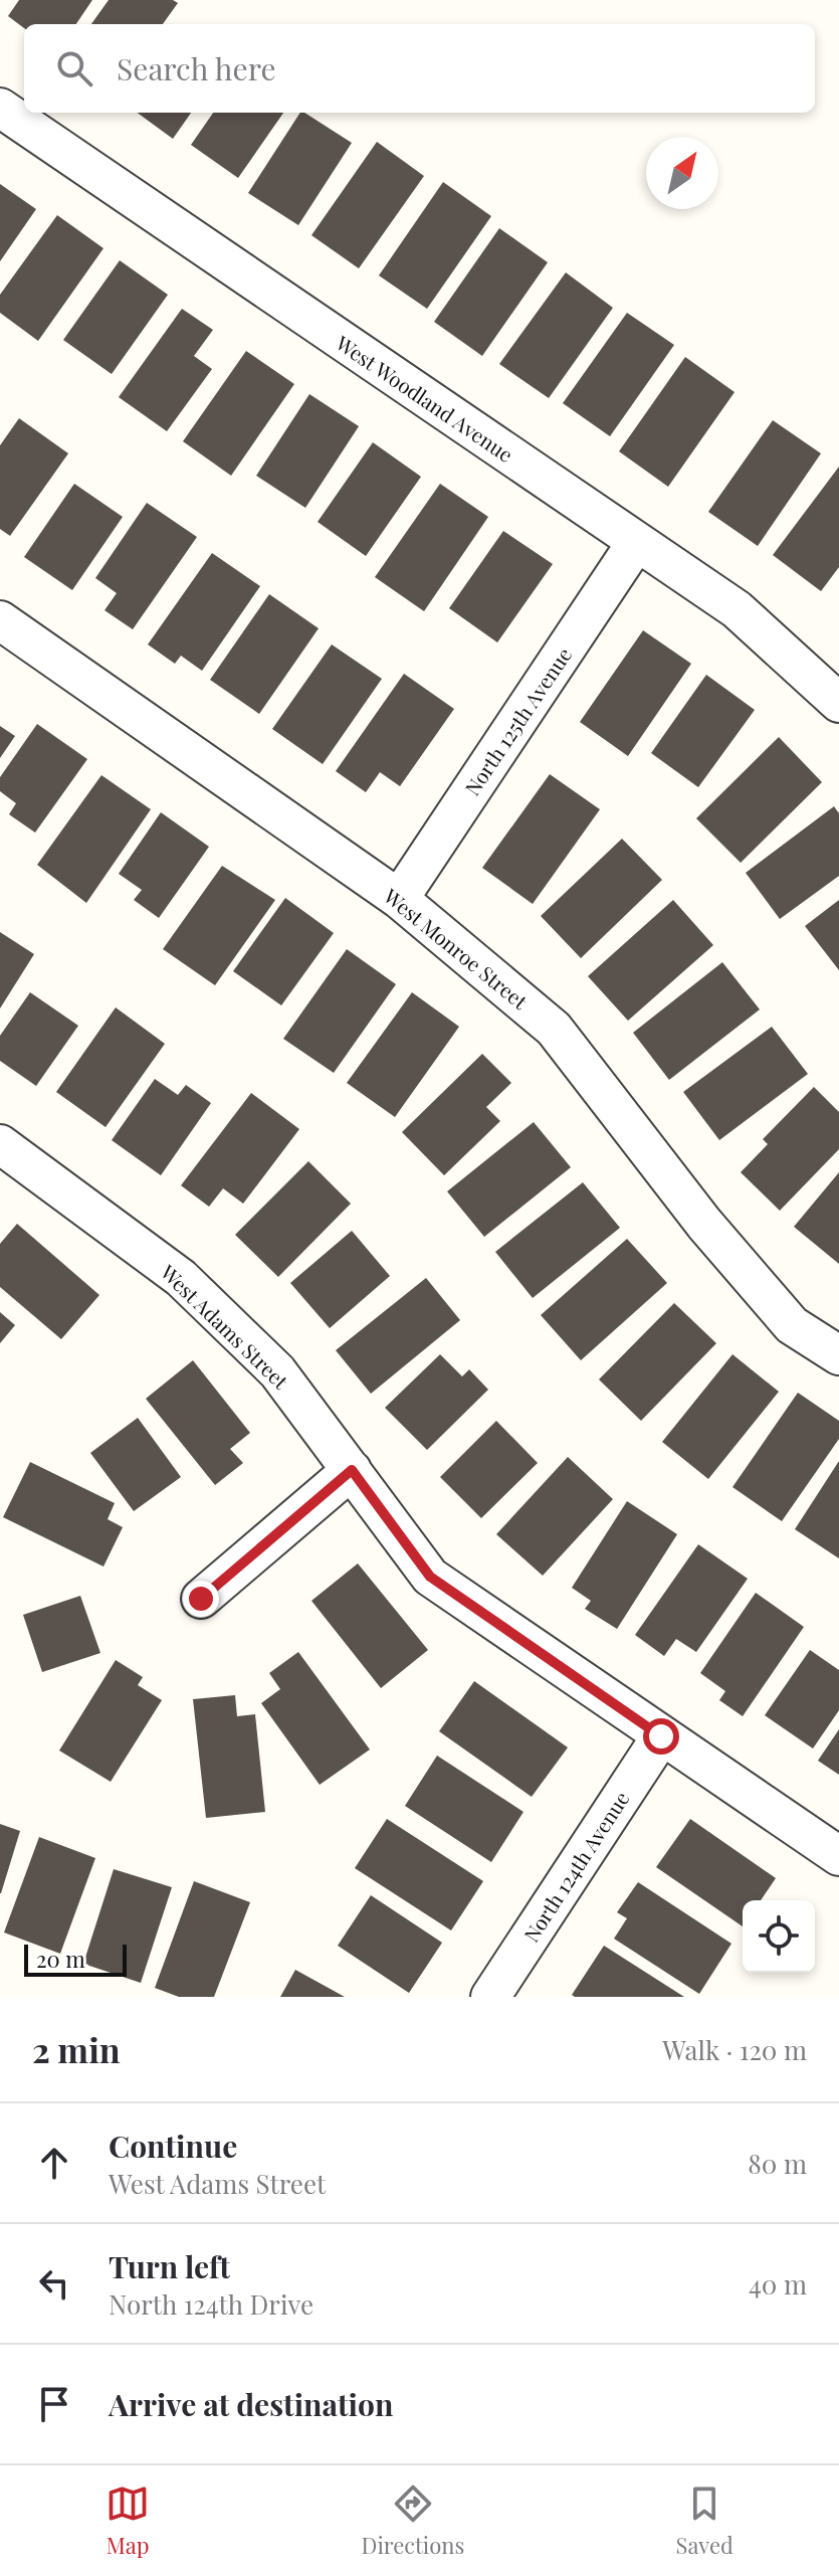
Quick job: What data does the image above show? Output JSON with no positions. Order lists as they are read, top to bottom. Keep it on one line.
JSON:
{"streets":{"street":["West Woodland Avenue","North 125th Avenue","West Monroe Street","West Adams Street","North 124th Avenue"]},"crossings":[["West Woodland Avenue","North 125th Avenue"],["North 125th Avenue","West Monroe Street"],["West Adams Street","North 124th Avenue"]],"scale_bar":"20 m","north":"top right","page":{"search":"Search here","scale":"20 m","heading":["2 min","Walk · 120 m"],"list":[["Continue","West Adams Street","80 m"],["Turn left","North 124th Drive","40 m"],"Arrive at destination"],"nav":["Map","Directions","Saved"]}}
